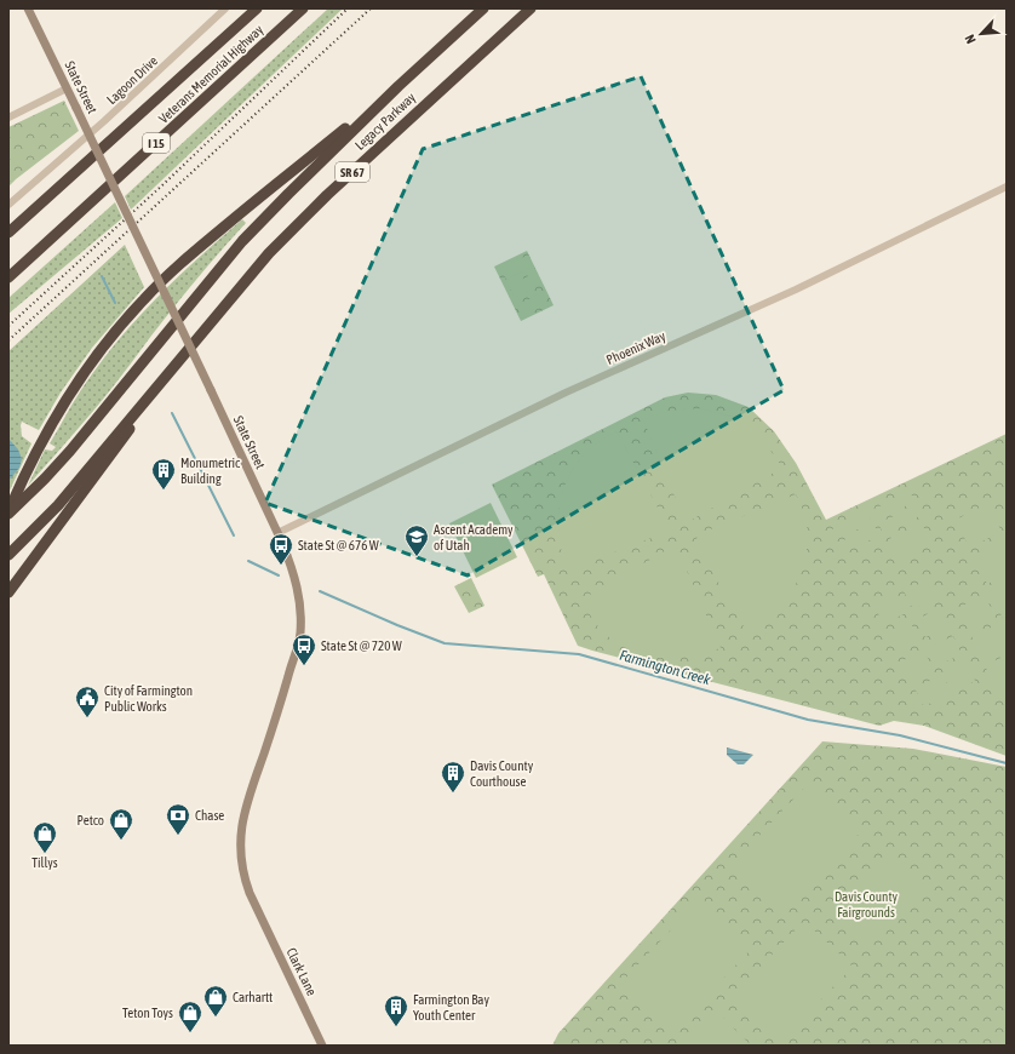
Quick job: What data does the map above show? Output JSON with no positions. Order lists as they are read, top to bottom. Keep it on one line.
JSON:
{"streets":{"highway":["Veterans Memorial Highway","Legacy Parkway","I 15","SR 67"],"main road":["State Street","Clark Lane"],"street":["Lagoon Drive","Phoenix Way"]},"crossings":[["State Street","Phoenix Way"],["State Street","Clark Lane"]],"water":["Farmington Creek"],"parks":["Davis County Fairgrounds"],"places":{"building":["Monumetric Building","Davis County Courthouse","Farmington Bay Youth Center"],"school or university":["Ascent Academy of Utah"],"bus stop":["State St @ 676 W","State St @ 720 W"],"public building":["City of Farmington Public Works"],"bank":["Chase"],"shop":["Petco","Tillys","Carhartt","Teton Toys"]},"north":"bottom left"}
